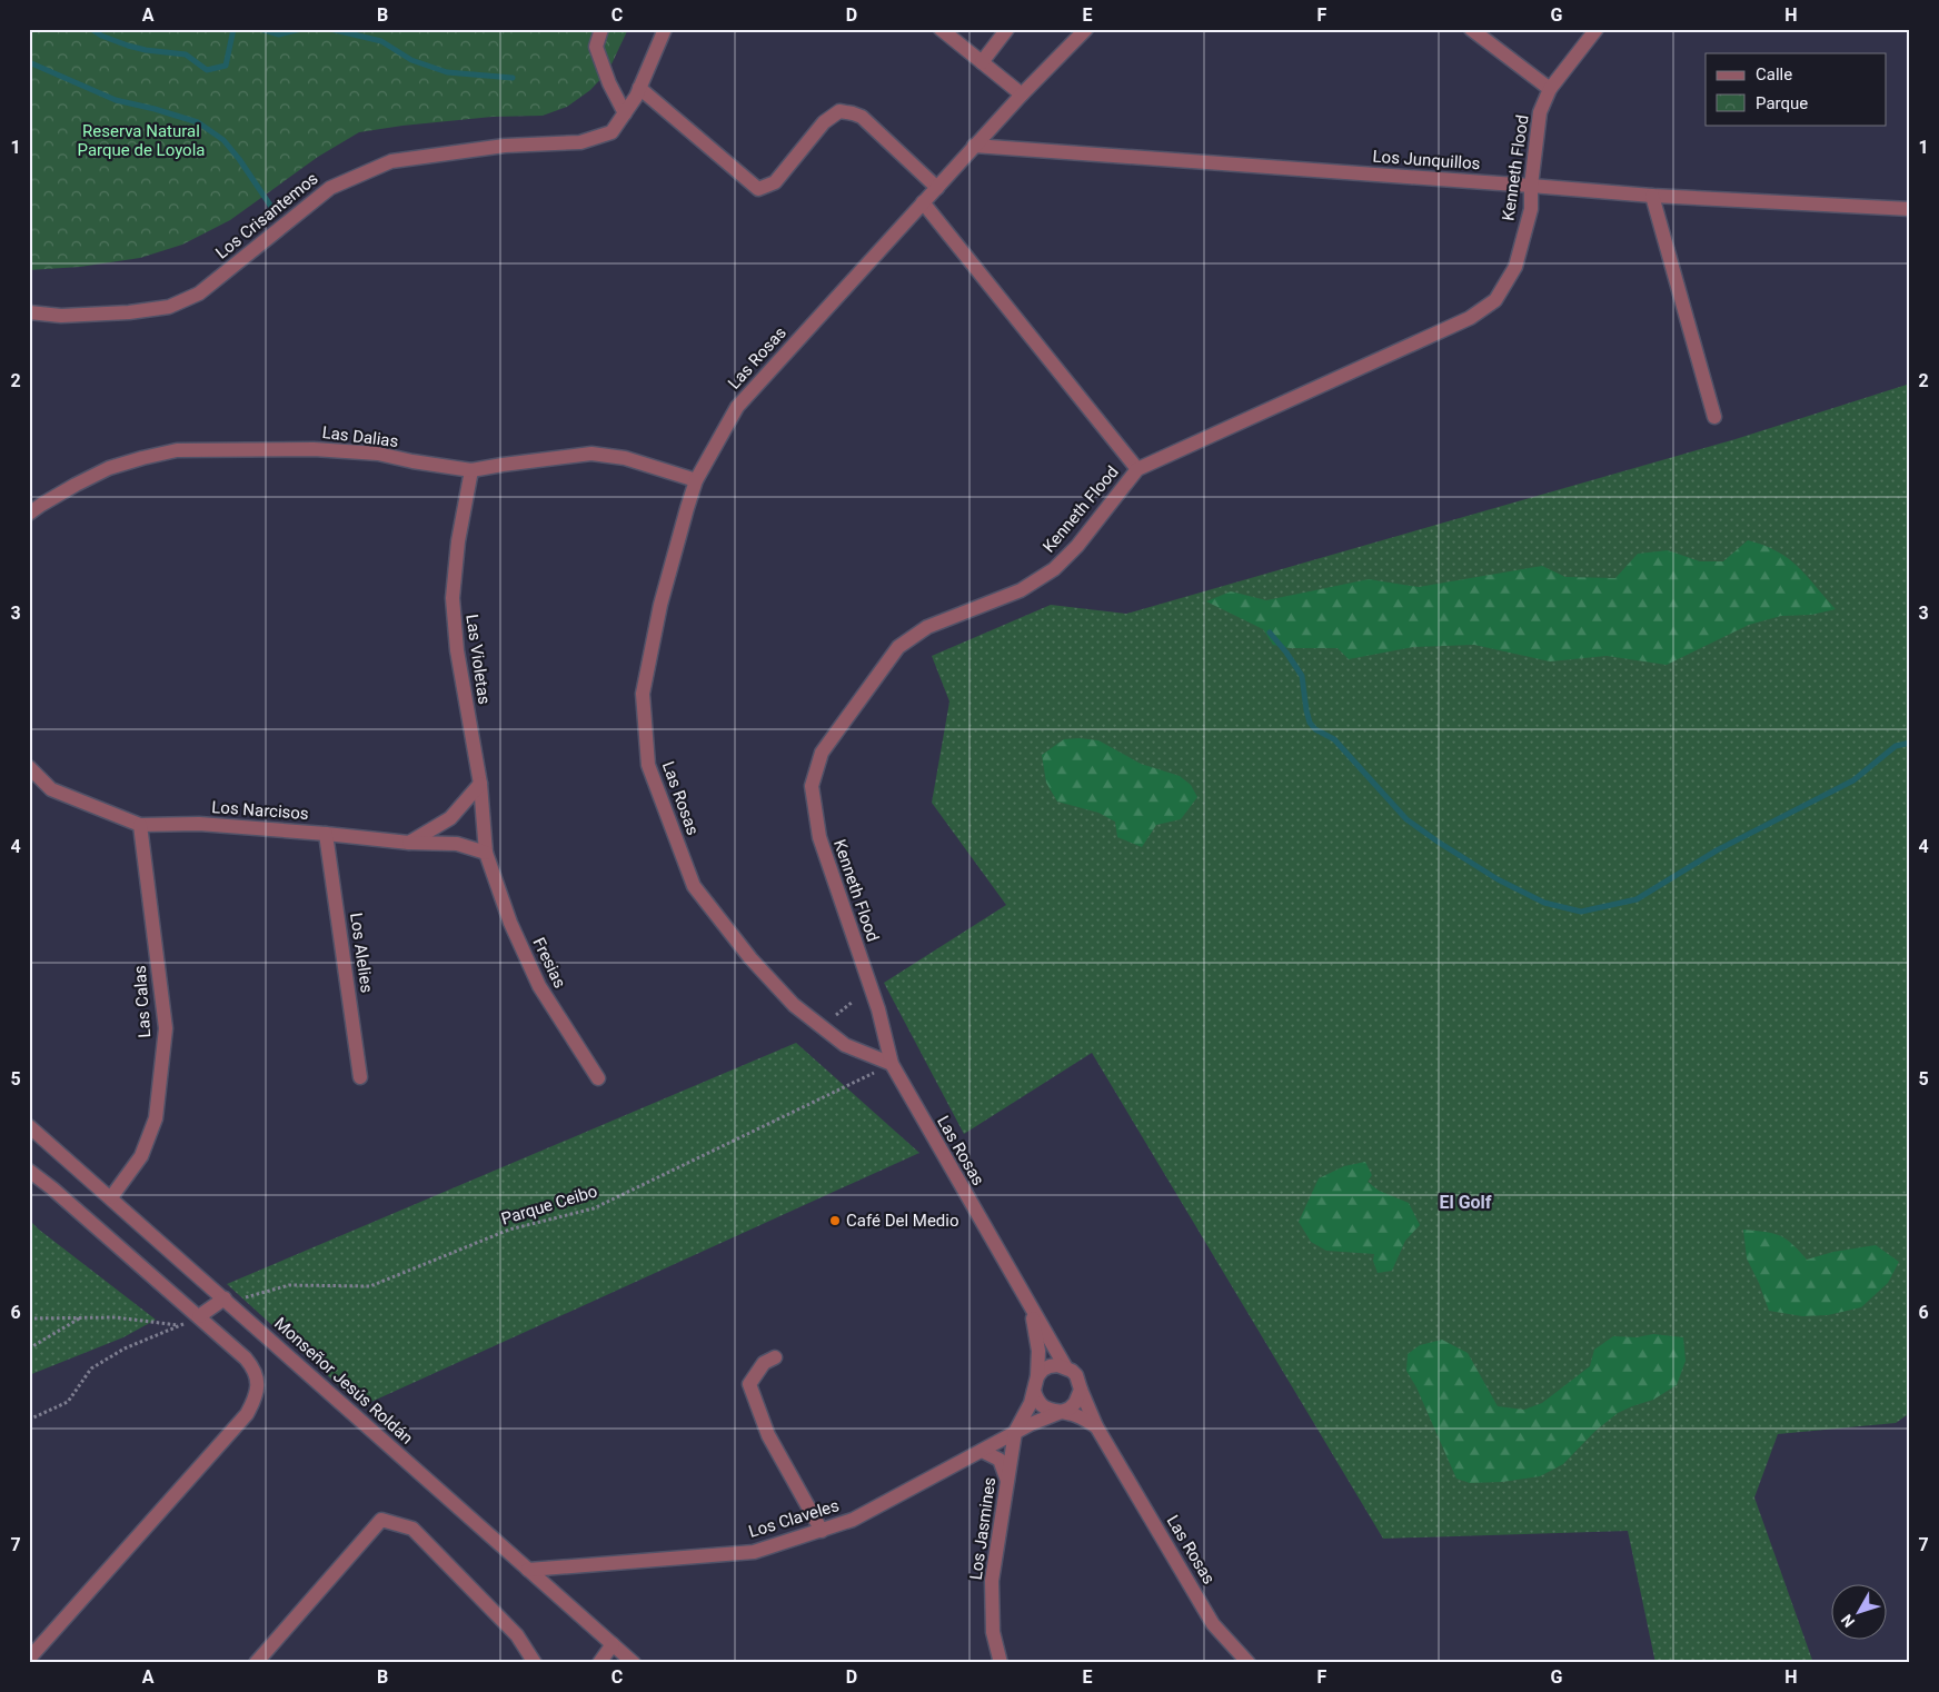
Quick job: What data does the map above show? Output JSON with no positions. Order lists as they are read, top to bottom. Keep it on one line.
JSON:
{"streets":{"street":["Los Junquillos","Kenneth Flood","Los Crisantemos","Las Rosas","Las Dalias","Las Violetas","Los Narcisos","Los Alelies","Fresias","Las Calas","Monseñor Jesús Roldán","Los Claveles","Los Jasmines"],"path":["Parque Ceibo"]},"crossings":[["Los Junquillos","Kenneth Flood"],["Los Junquillos","Las Rosas"],["Kenneth Flood","Las Rosas"],["Kenneth Flood","Parque Ceibo"],["Las Rosas","Las Dalias"],["Las Rosas","Parque Ceibo"],["Las Rosas","Los Claveles"],["Las Rosas","Los Jasmines"],["Las Dalias","Las Violetas"],["Las Violetas","Los Narcisos"],["Las Violetas","Fresias"],["Los Narcisos","Los Alelies"],["Los Narcisos","Fresias"],["Los Narcisos","Las Calas"],["Las Calas","Monseñor Jesús Roldán"],["Parque Ceibo","Monseñor Jesús Roldán"],["Monseñor Jesús Roldán","Los Claveles"],["Los Claveles","Los Jasmines"]],"districts":["El Golf"],"parks":["Reserva Natural Parque de Loyola"],"places":["Café Del Medio"],"legend":["Calle","Parque"],"north":"bottom left","grid":{"columns":["A","B","C","D","E","F","G","H"],"rows":["1","2","3","4","5","6","7"]}}
